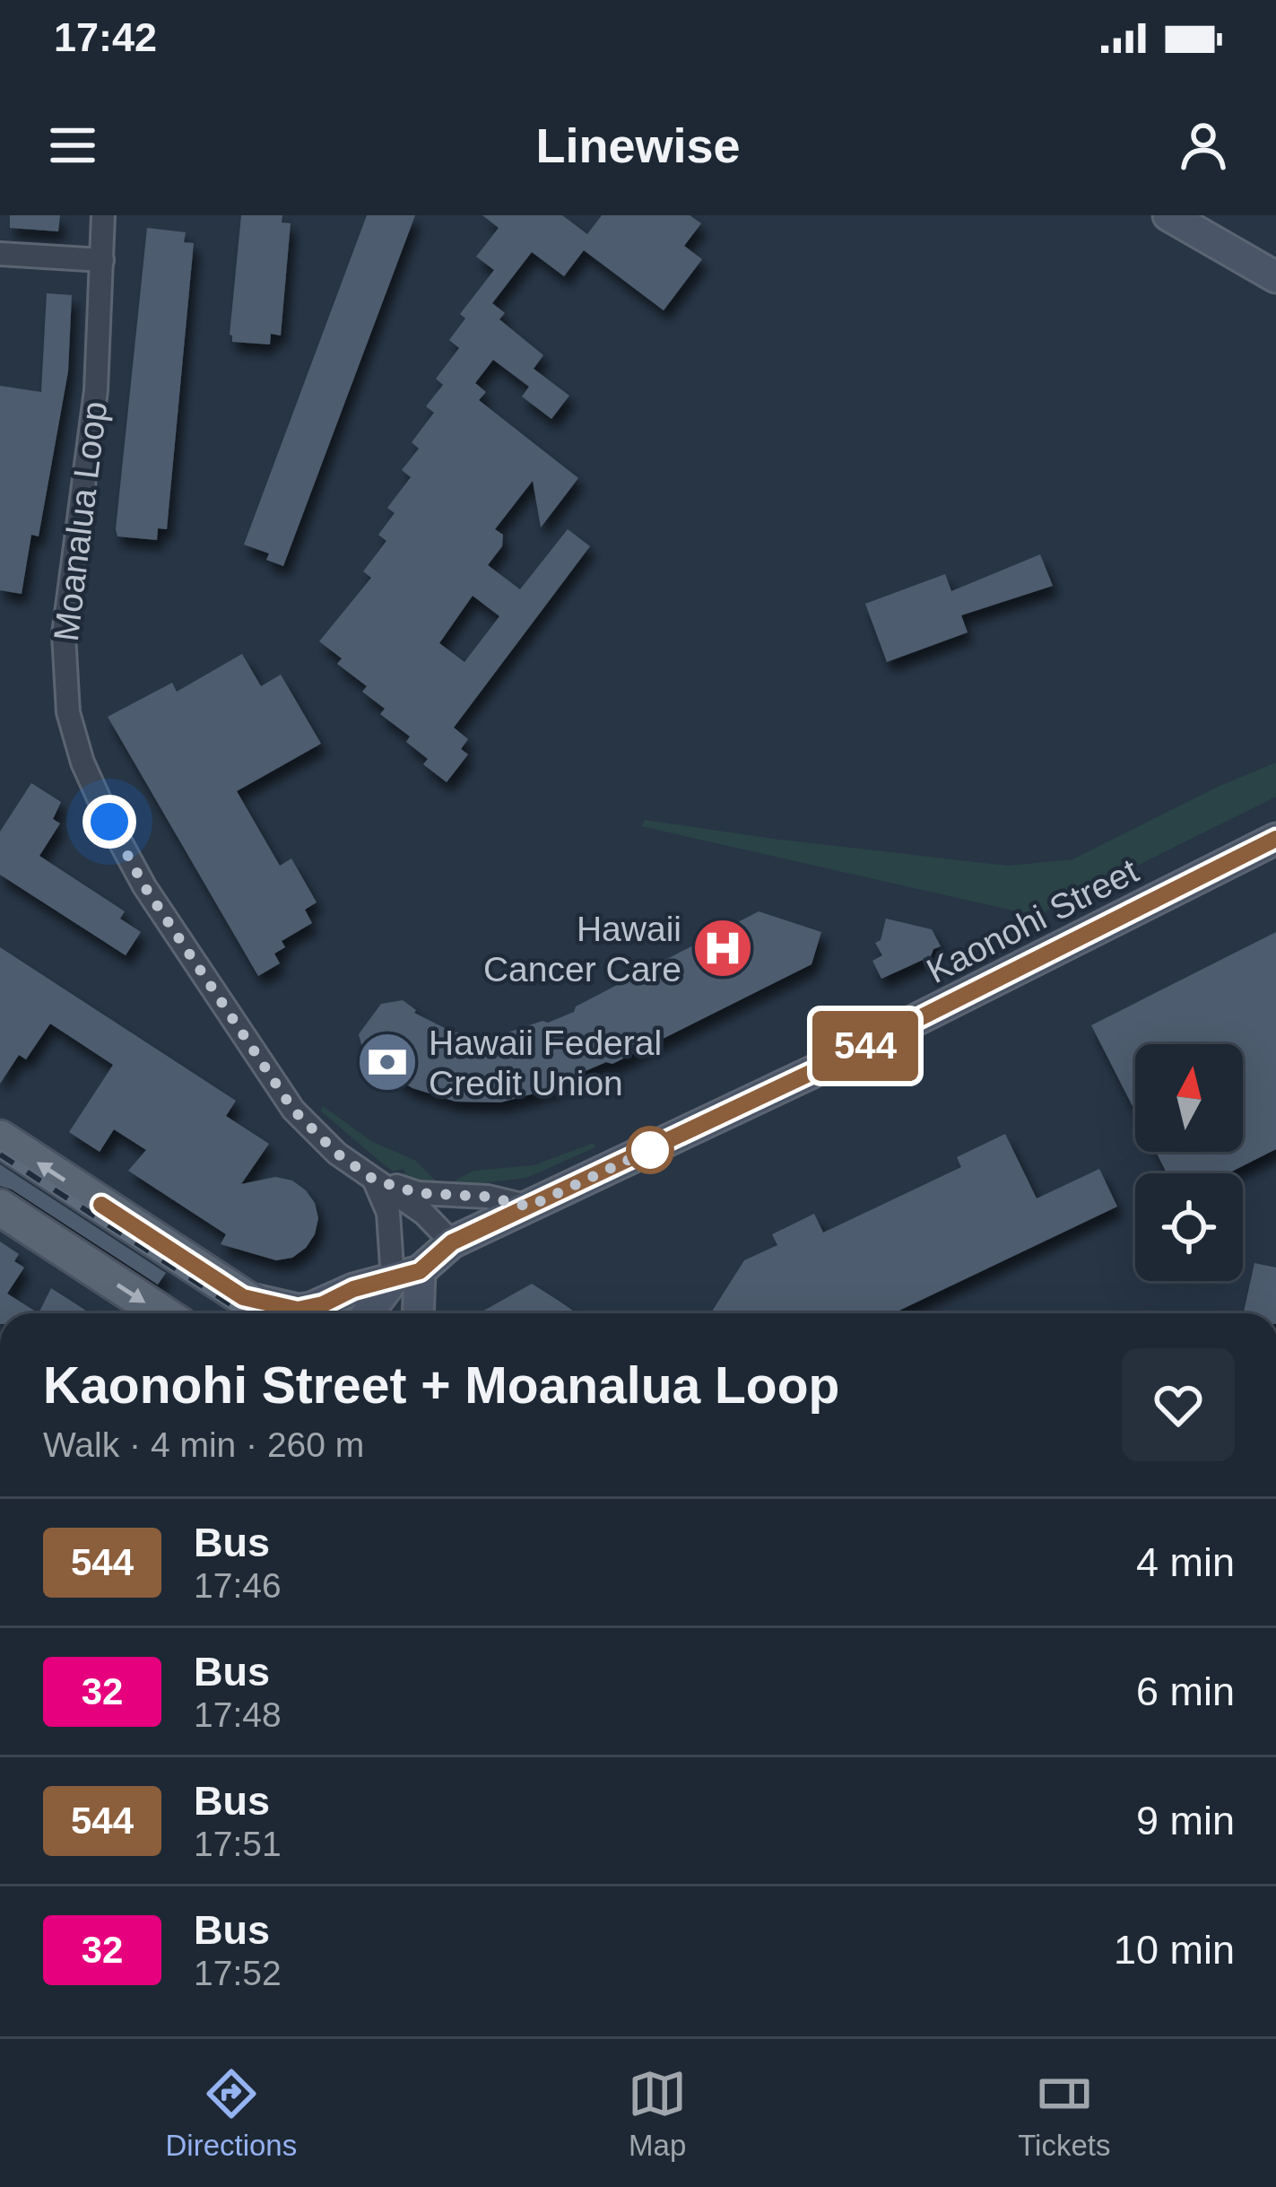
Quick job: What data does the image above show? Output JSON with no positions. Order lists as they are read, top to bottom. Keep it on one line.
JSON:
{"streets":{"street":["Moanalua Loop","Kaonohi Street"]},"crossings":[["Moanalua Loop","Kaonohi Street"]],"places":{"hospital":["Hawaii Cancer Care"],"bank":["Hawaii Federal Credit Union"]},"lines":["bus line 544"],"north":"top","page":{"status":"17:42","header":"Linewise","on_map":"544","heading":["Kaonohi Street + Moanalua Loop","Walk · 4 min · 260 m"],"list":[{"mark":"544","name":"Bus","note":"17:46","value":"4 min"},{"mark":"32","name":"Bus","note":"17:48","value":"6 min"},{"mark":"544","name":"Bus","note":"17:51","value":"9 min"},{"mark":"32","name":"Bus","note":"17:52","value":"10 min"}],"tabs":["Directions","Map","Tickets"]}}
